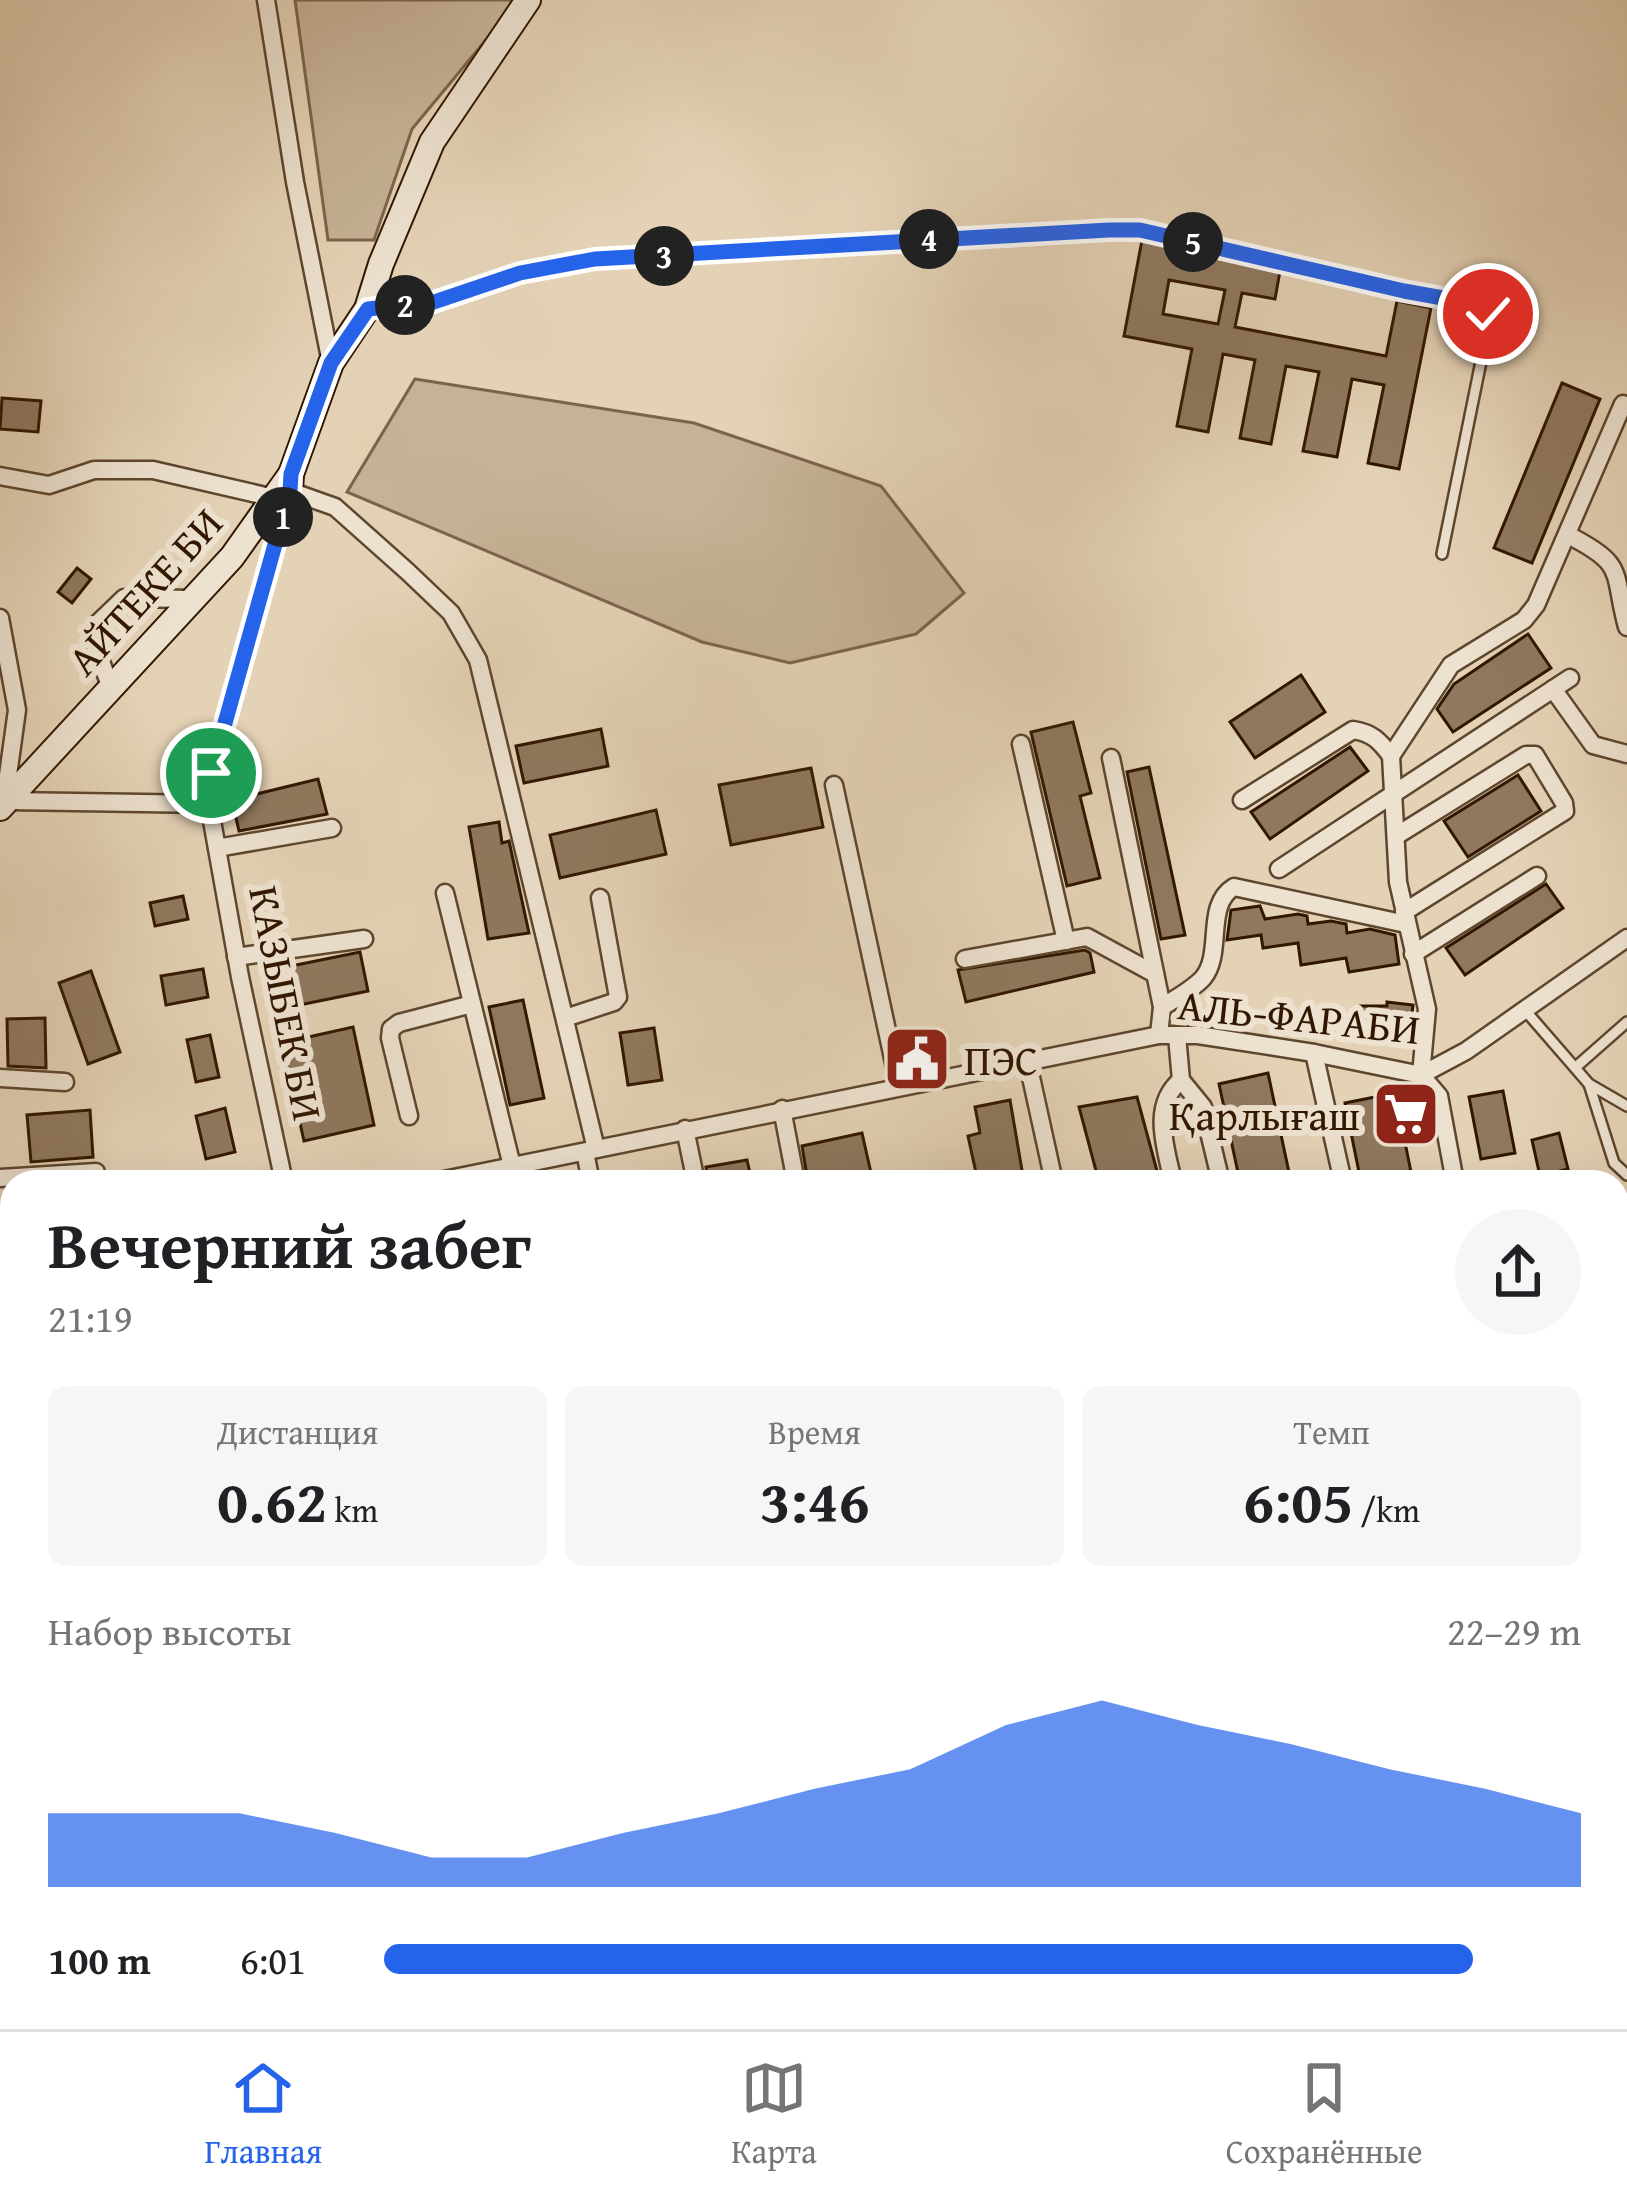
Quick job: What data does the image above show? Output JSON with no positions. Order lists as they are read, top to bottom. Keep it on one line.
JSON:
{"streets":{"street":["АЙТЕКЕ БИ","КАЗЫБЕК БИ","АЛЬ-ФАРАБИ"]},"crossings":[["АЙТЕКЕ БИ","КАЗЫБЕК БИ"]],"places":{"public building":["ПЭС"],"supermarket":["Қарлығаш"]},"page":{"pins":["4","5","3","2","1"],"heading":["Вечерний забег","21:19"],"stats":[["Дистанция","0.62 km"],["Время","3:46"],["Темп","6:05 /km"]],"chart":["Набор высоты","22–29 m"],"list":[{"name":"100 m","note":"6:01"}],"tabs":["Главная","Карта","Сохранённые"]}}
